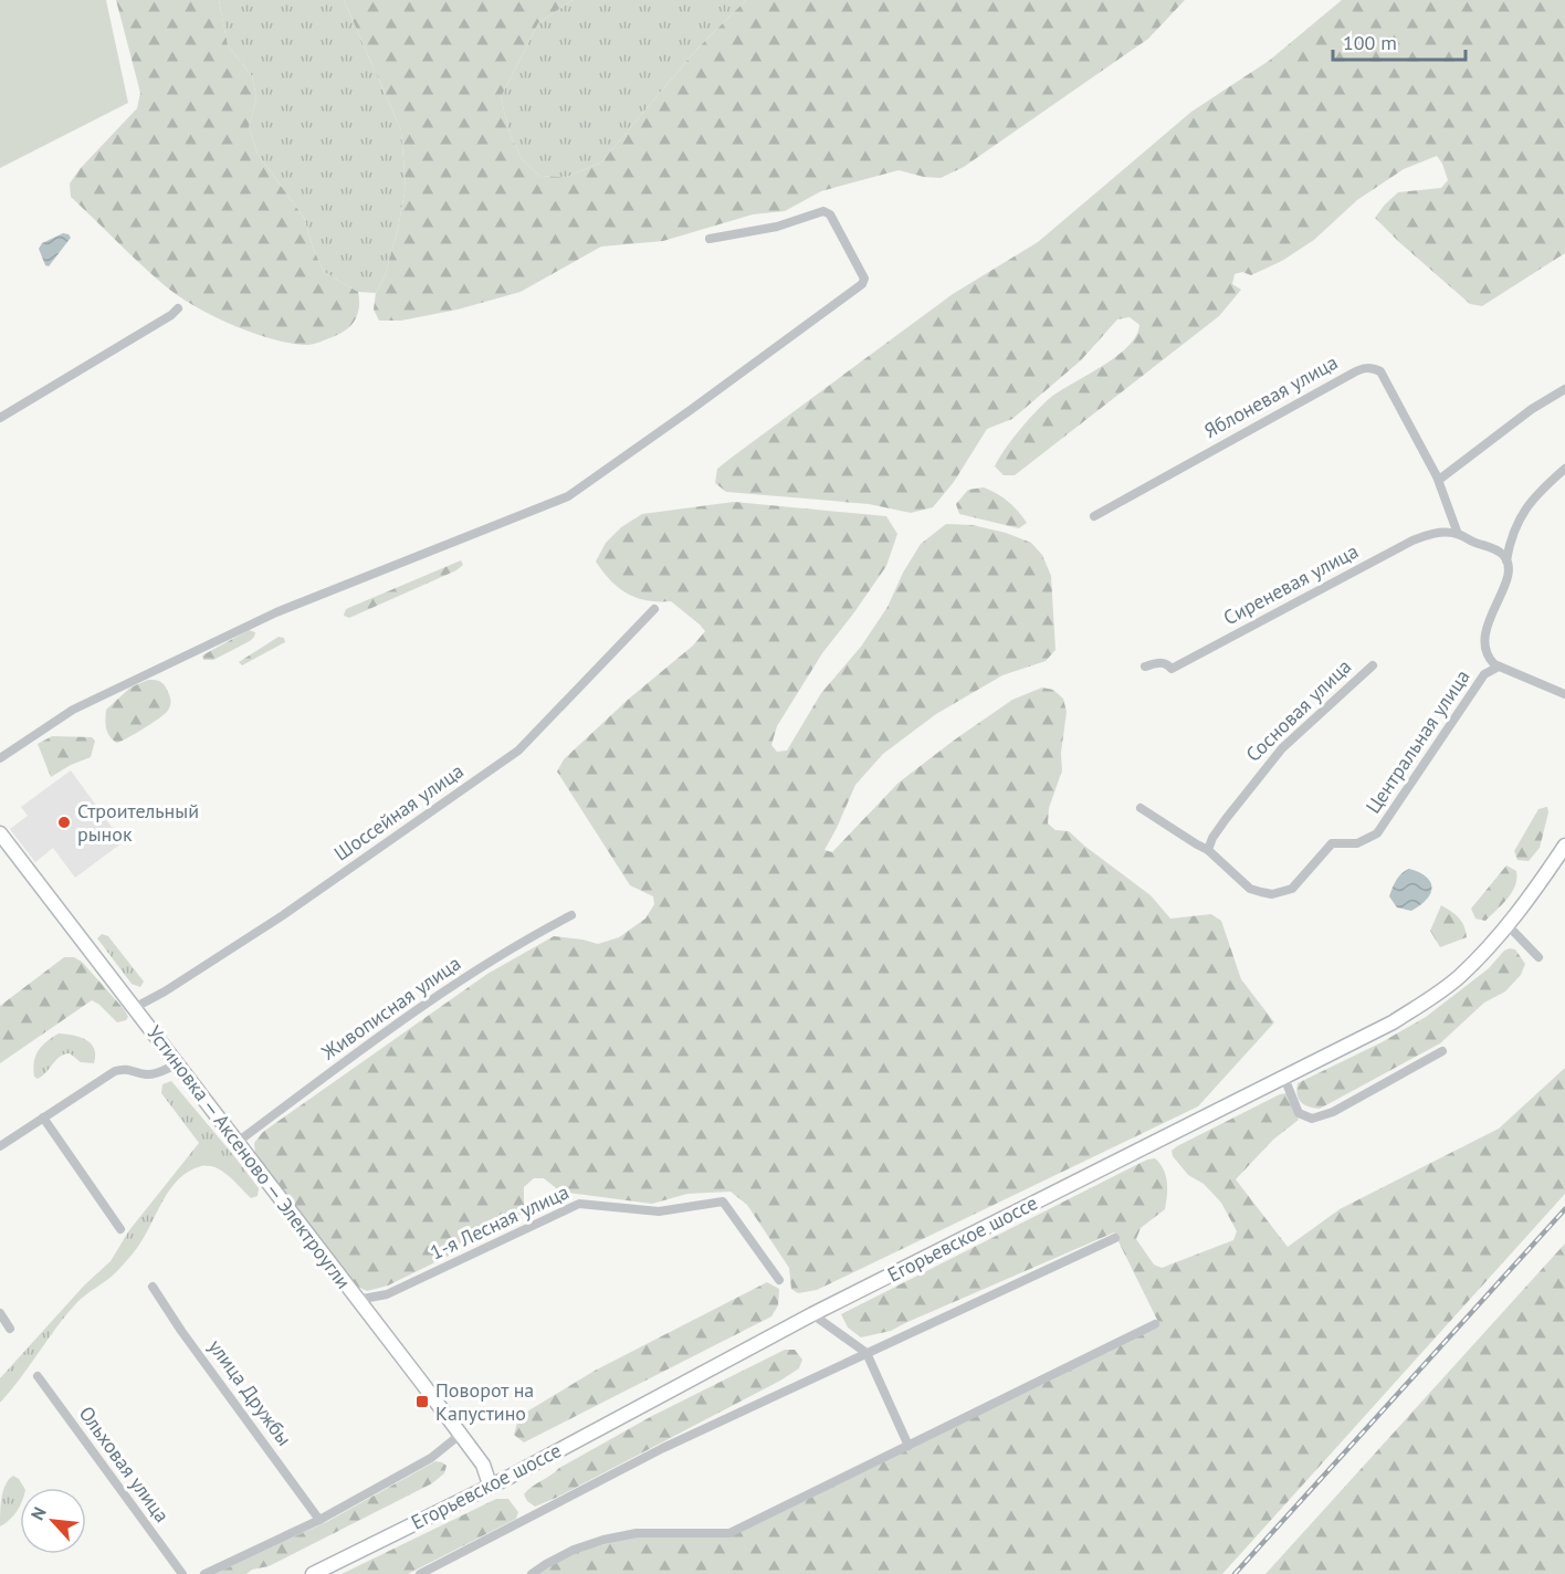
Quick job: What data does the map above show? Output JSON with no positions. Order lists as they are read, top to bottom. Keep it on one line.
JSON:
{"streets":{"main road":["Устиновка — Аксеново — Электроугли","Егорьевское шоссе"],"street":["Яблоневая улица","Сиреневая улица","Сосновая улица","Центральная улица","Шоссейная улица","Живописная улица","1-я Лесная улица","улица Дружбы","Ольховая улица"]},"crossings":[["Яблоневая улица","Сиреневая улица"],["Сосновая улица","Центральная улица"],["Шоссейная улица","Устиновка — Аксеново — Электроугли"],["Живописная улица","Устиновка — Аксеново — Электроугли"],["Устиновка — Аксеново — Электроугли","1-я Лесная улица"],["Устиновка — Аксеново — Электроугли","Егорьевское шоссе"]],"places":{"other":["Строительный рынок"],"transit":["Поворот на Капустино"]},"scale_bar":"100 m","north":"top left"}
